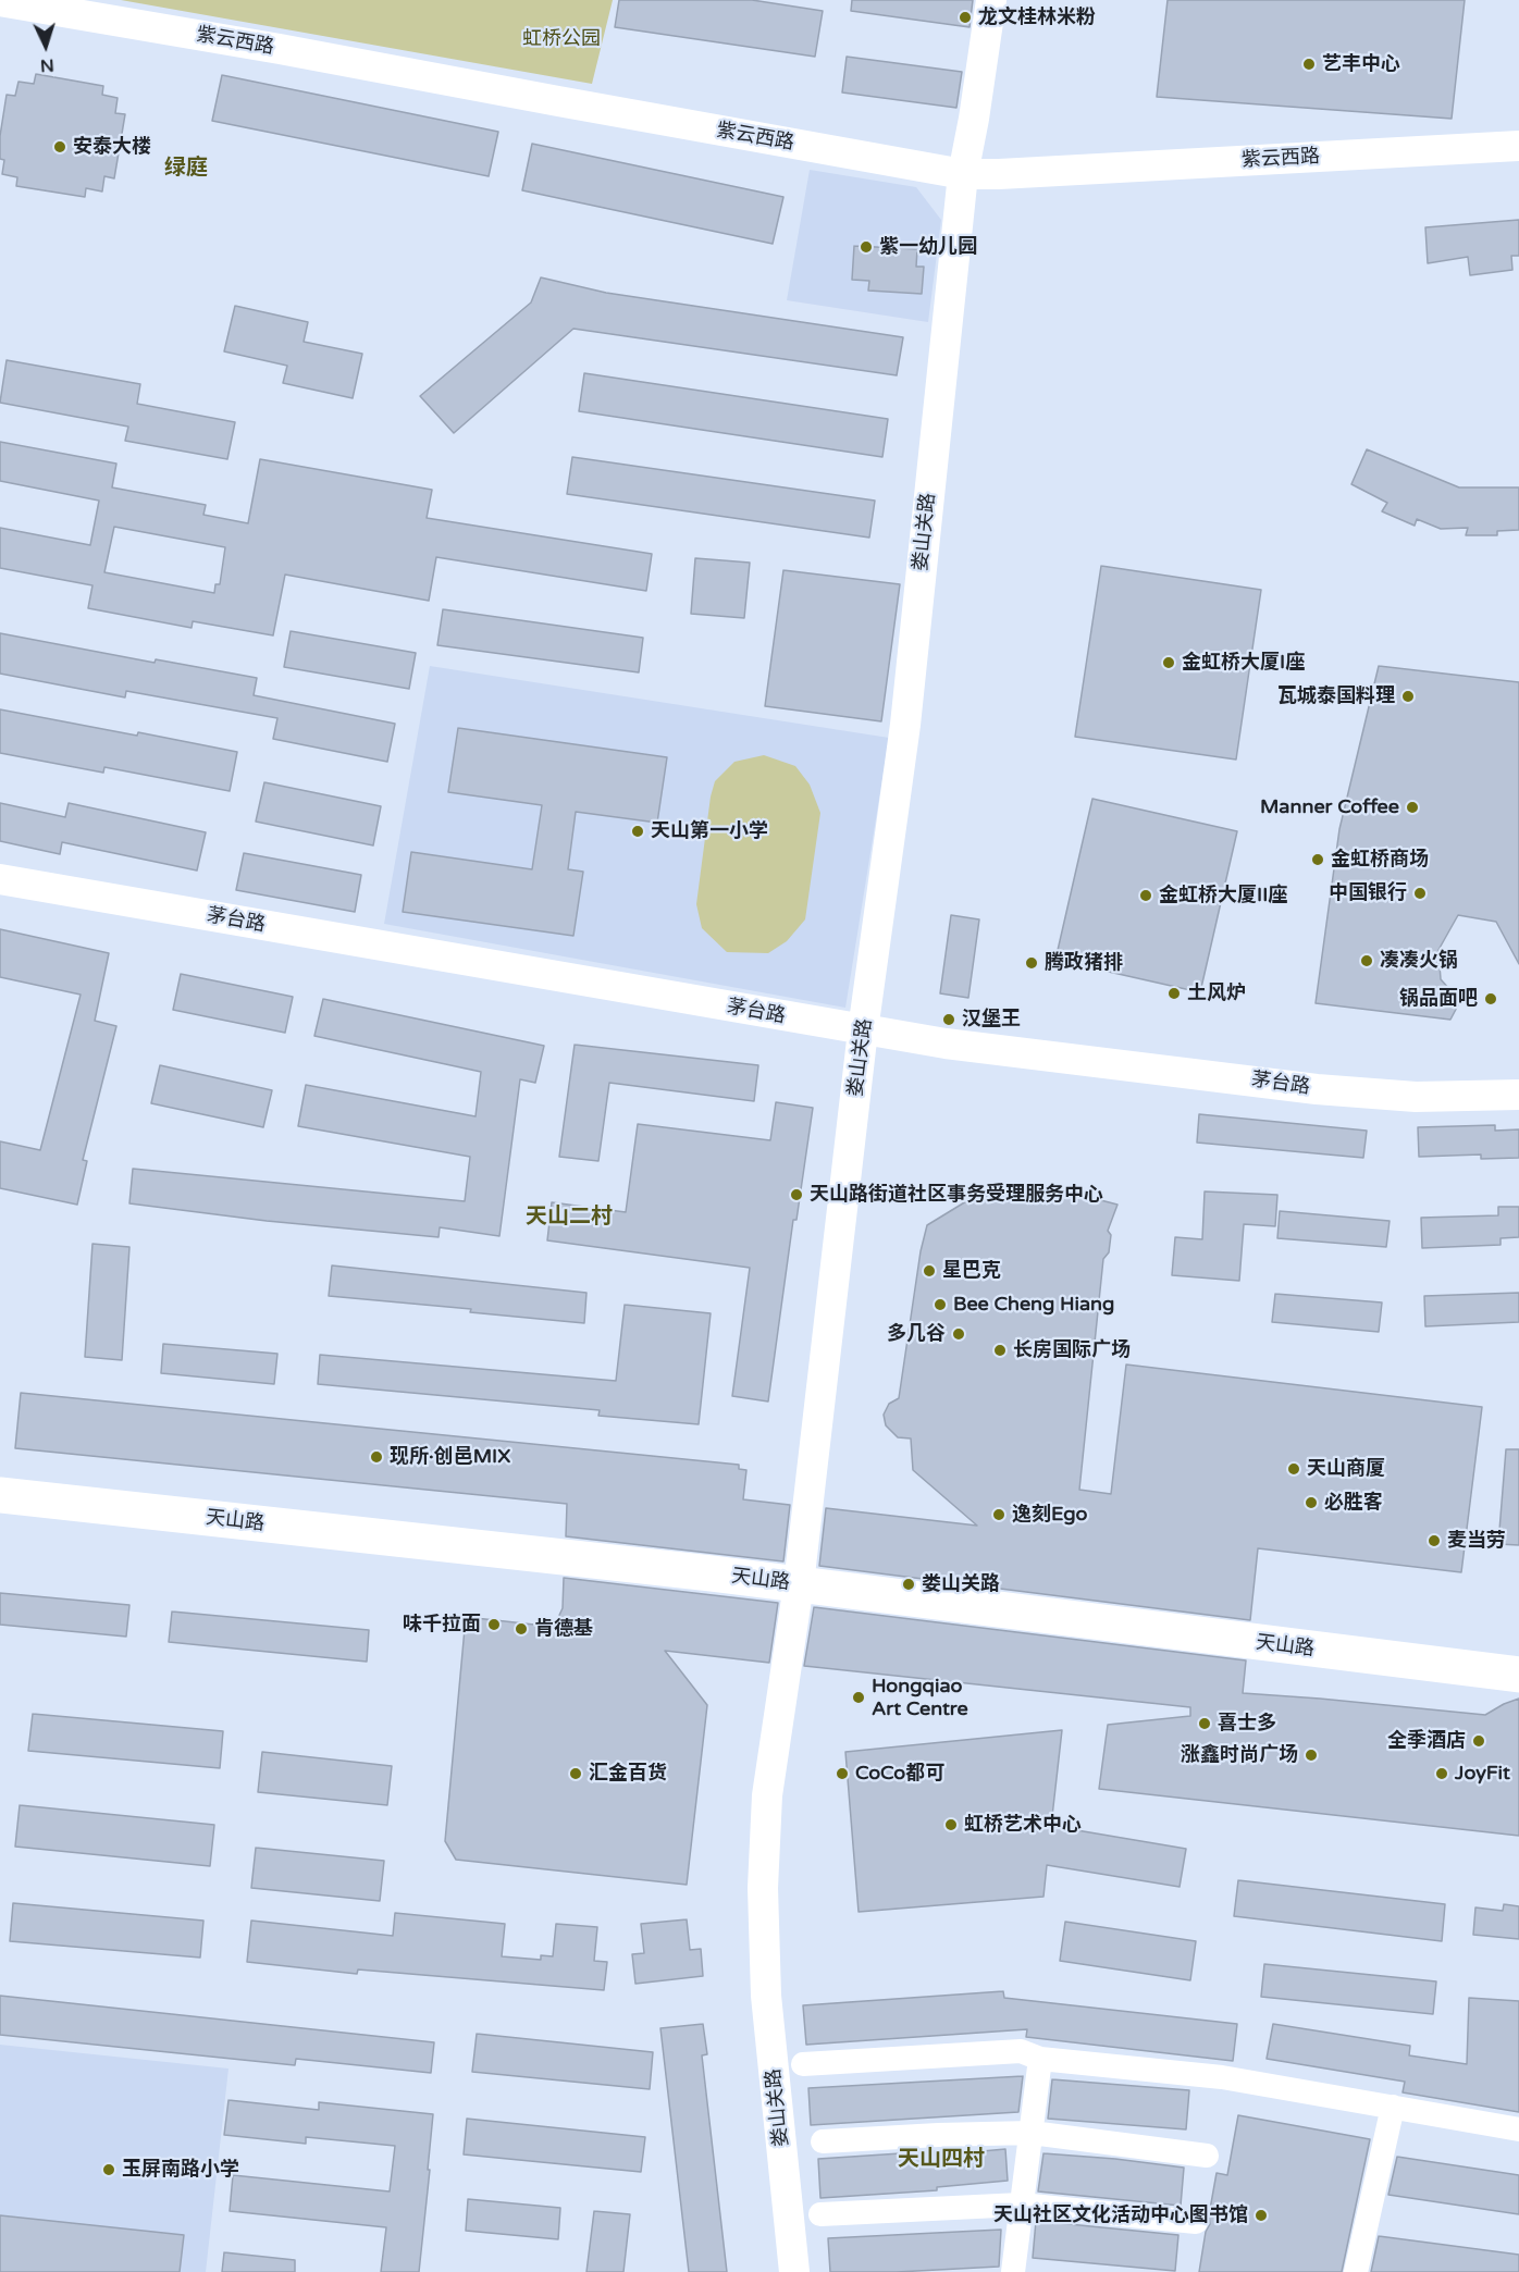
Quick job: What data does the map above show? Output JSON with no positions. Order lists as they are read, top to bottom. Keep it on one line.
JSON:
{"streets":{"main road":["天山路"],"street":["紫云西路","娄山关路","茅台路"]},"crossings":[["紫云西路","娄山关路"],["娄山关路","茅台路"],["娄山关路","天山路"]],"districts":["绿庭","天山二村","天山四村"],"parks":["虹桥公园"],"places":["龙文桂林米粉","艺丰中心","安泰大楼","紫一幼儿园","金虹桥大厦I座","瓦城泰国料理","Manner Coffee","天山第一小学","金虹桥商场","中国银行","金虹桥大厦II座","凑凑火锅","腾政猪排","土风炉","锅品面吧","汉堡王","天山路街道社区事务受理服务中心","星巴克","Bee Cheng Hiang","多几谷","长房国际广场","现所·创邑MIX","天山商厦","必胜客","逸刻Ego","麦当劳","娄山关路","味千拉面","肯德基","Hongqiao Art Centre","喜士多","全季酒店","涨鑫时尚广场","汇金百货","CoCo都可","JoyFit","虹桥艺术中心","玉屏南路小学","天山社区文化活动中心图书馆"],"north":"bottom"}
